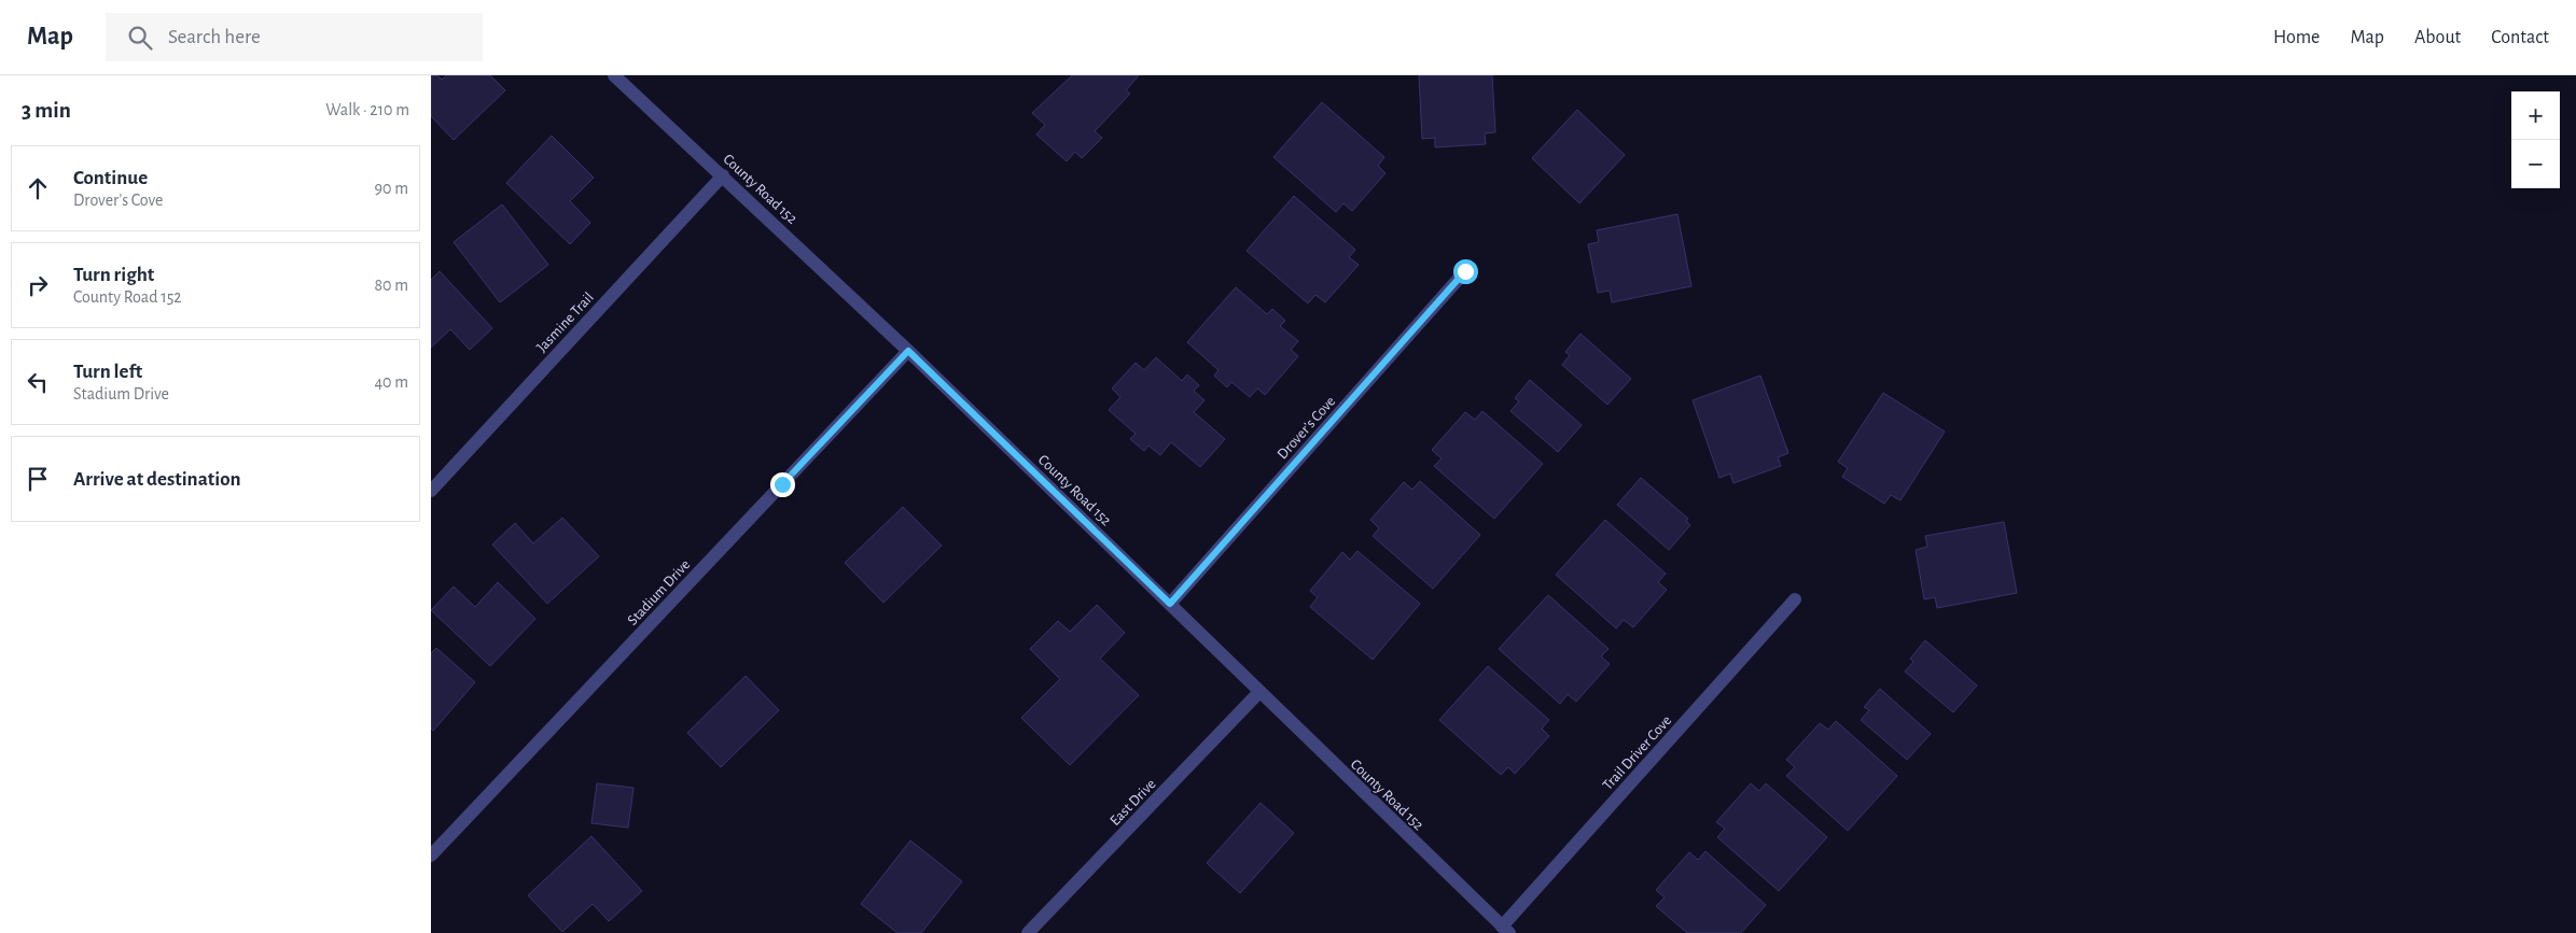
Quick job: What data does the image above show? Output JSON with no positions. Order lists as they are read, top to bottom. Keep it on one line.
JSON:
{"streets":{"street":["County Road 152","Jasmine Trail","Drover’s Cove","Stadium Drive","Trail Driver Cove","East Drive"]},"crossings":[["County Road 152","Jasmine Trail"],["County Road 152","Drover’s Cove"],["County Road 152","Stadium Drive"],["County Road 152","Trail Driver Cove"],["County Road 152","East Drive"]],"page":{"header":"Map","search":"Search here","nav":["Home","Map","About","Contact"],"heading":["3 min","Walk · 210 m"],"map_buttons":["+","−"],"list":[["Continue","Drover’s Cove","90 m"],["Turn right","County Road 152","80 m"],["Turn left","Stadium Drive","40 m"],"Arrive at destination"]}}
